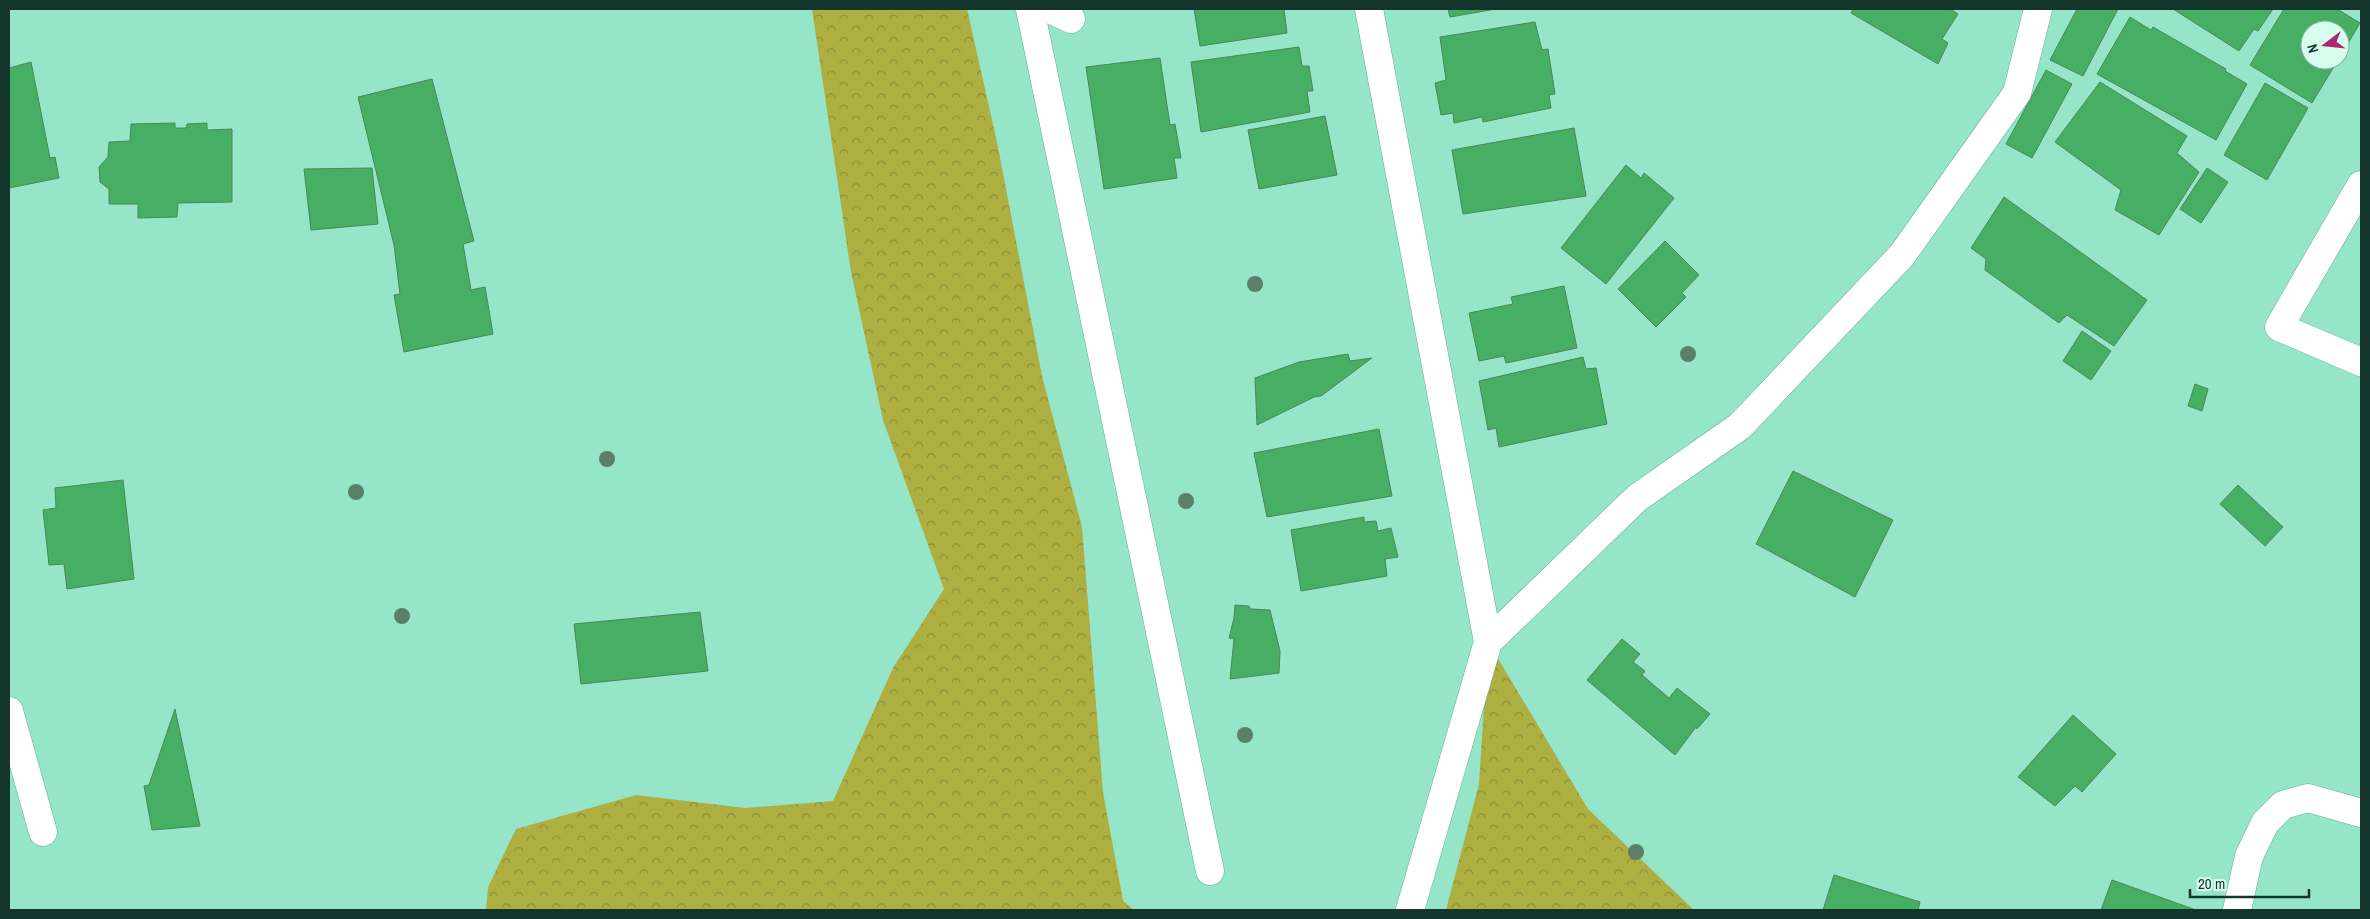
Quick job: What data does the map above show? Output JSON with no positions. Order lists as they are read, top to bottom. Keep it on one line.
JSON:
{"scale_bar":"20 m","north":"left"}
